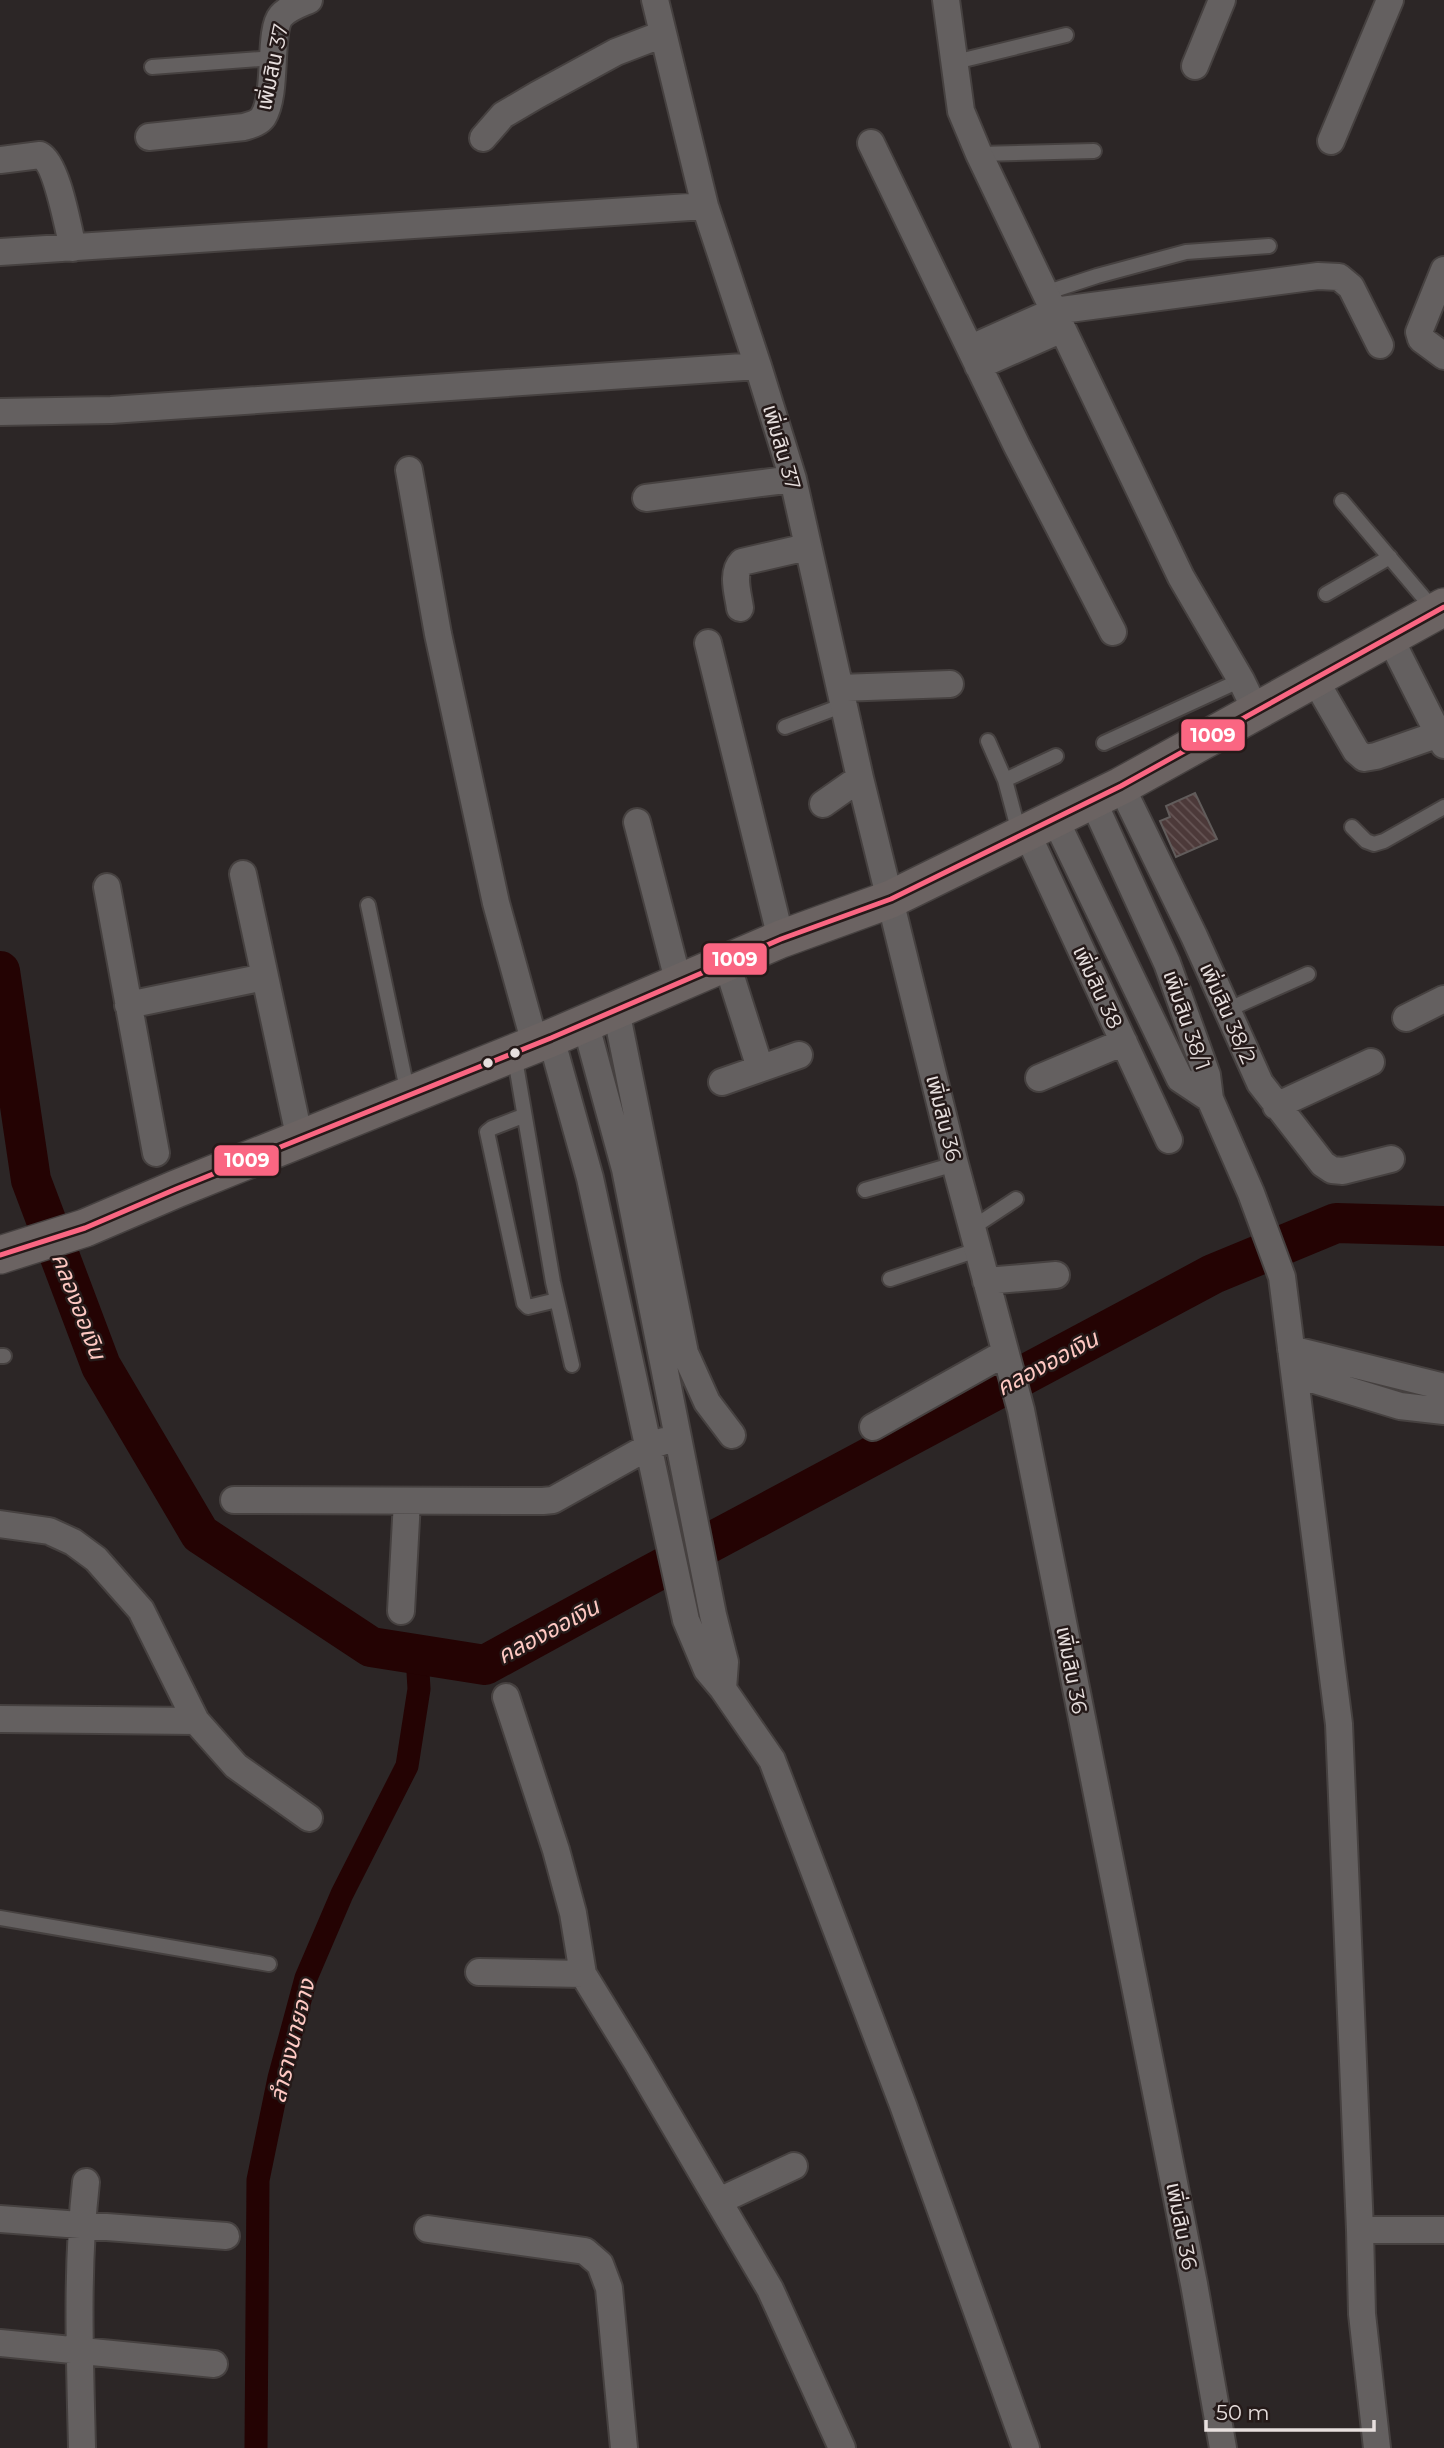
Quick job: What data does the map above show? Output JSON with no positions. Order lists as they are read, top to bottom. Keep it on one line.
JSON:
{"streets":{"street":["เพิ่มสิน 37","เพิ่มสิน 38","เพิ่มสิน 38/2","เพิ่มสิน 38/1","เพิ่มสิน 36"]},"crossings":[["เพิ่มสิน 37","เพิ่มสิน 36"],["เพิ่มสิน 38","เพิ่มสิน 38/1"],["เพิ่มสิน 38/2","เพิ่มสิน 38/1"]],"water":["คลองออเงิน","ลำรางนายจาง"],"lines":["transit line 1009"],"scale_bar":"50 m"}
